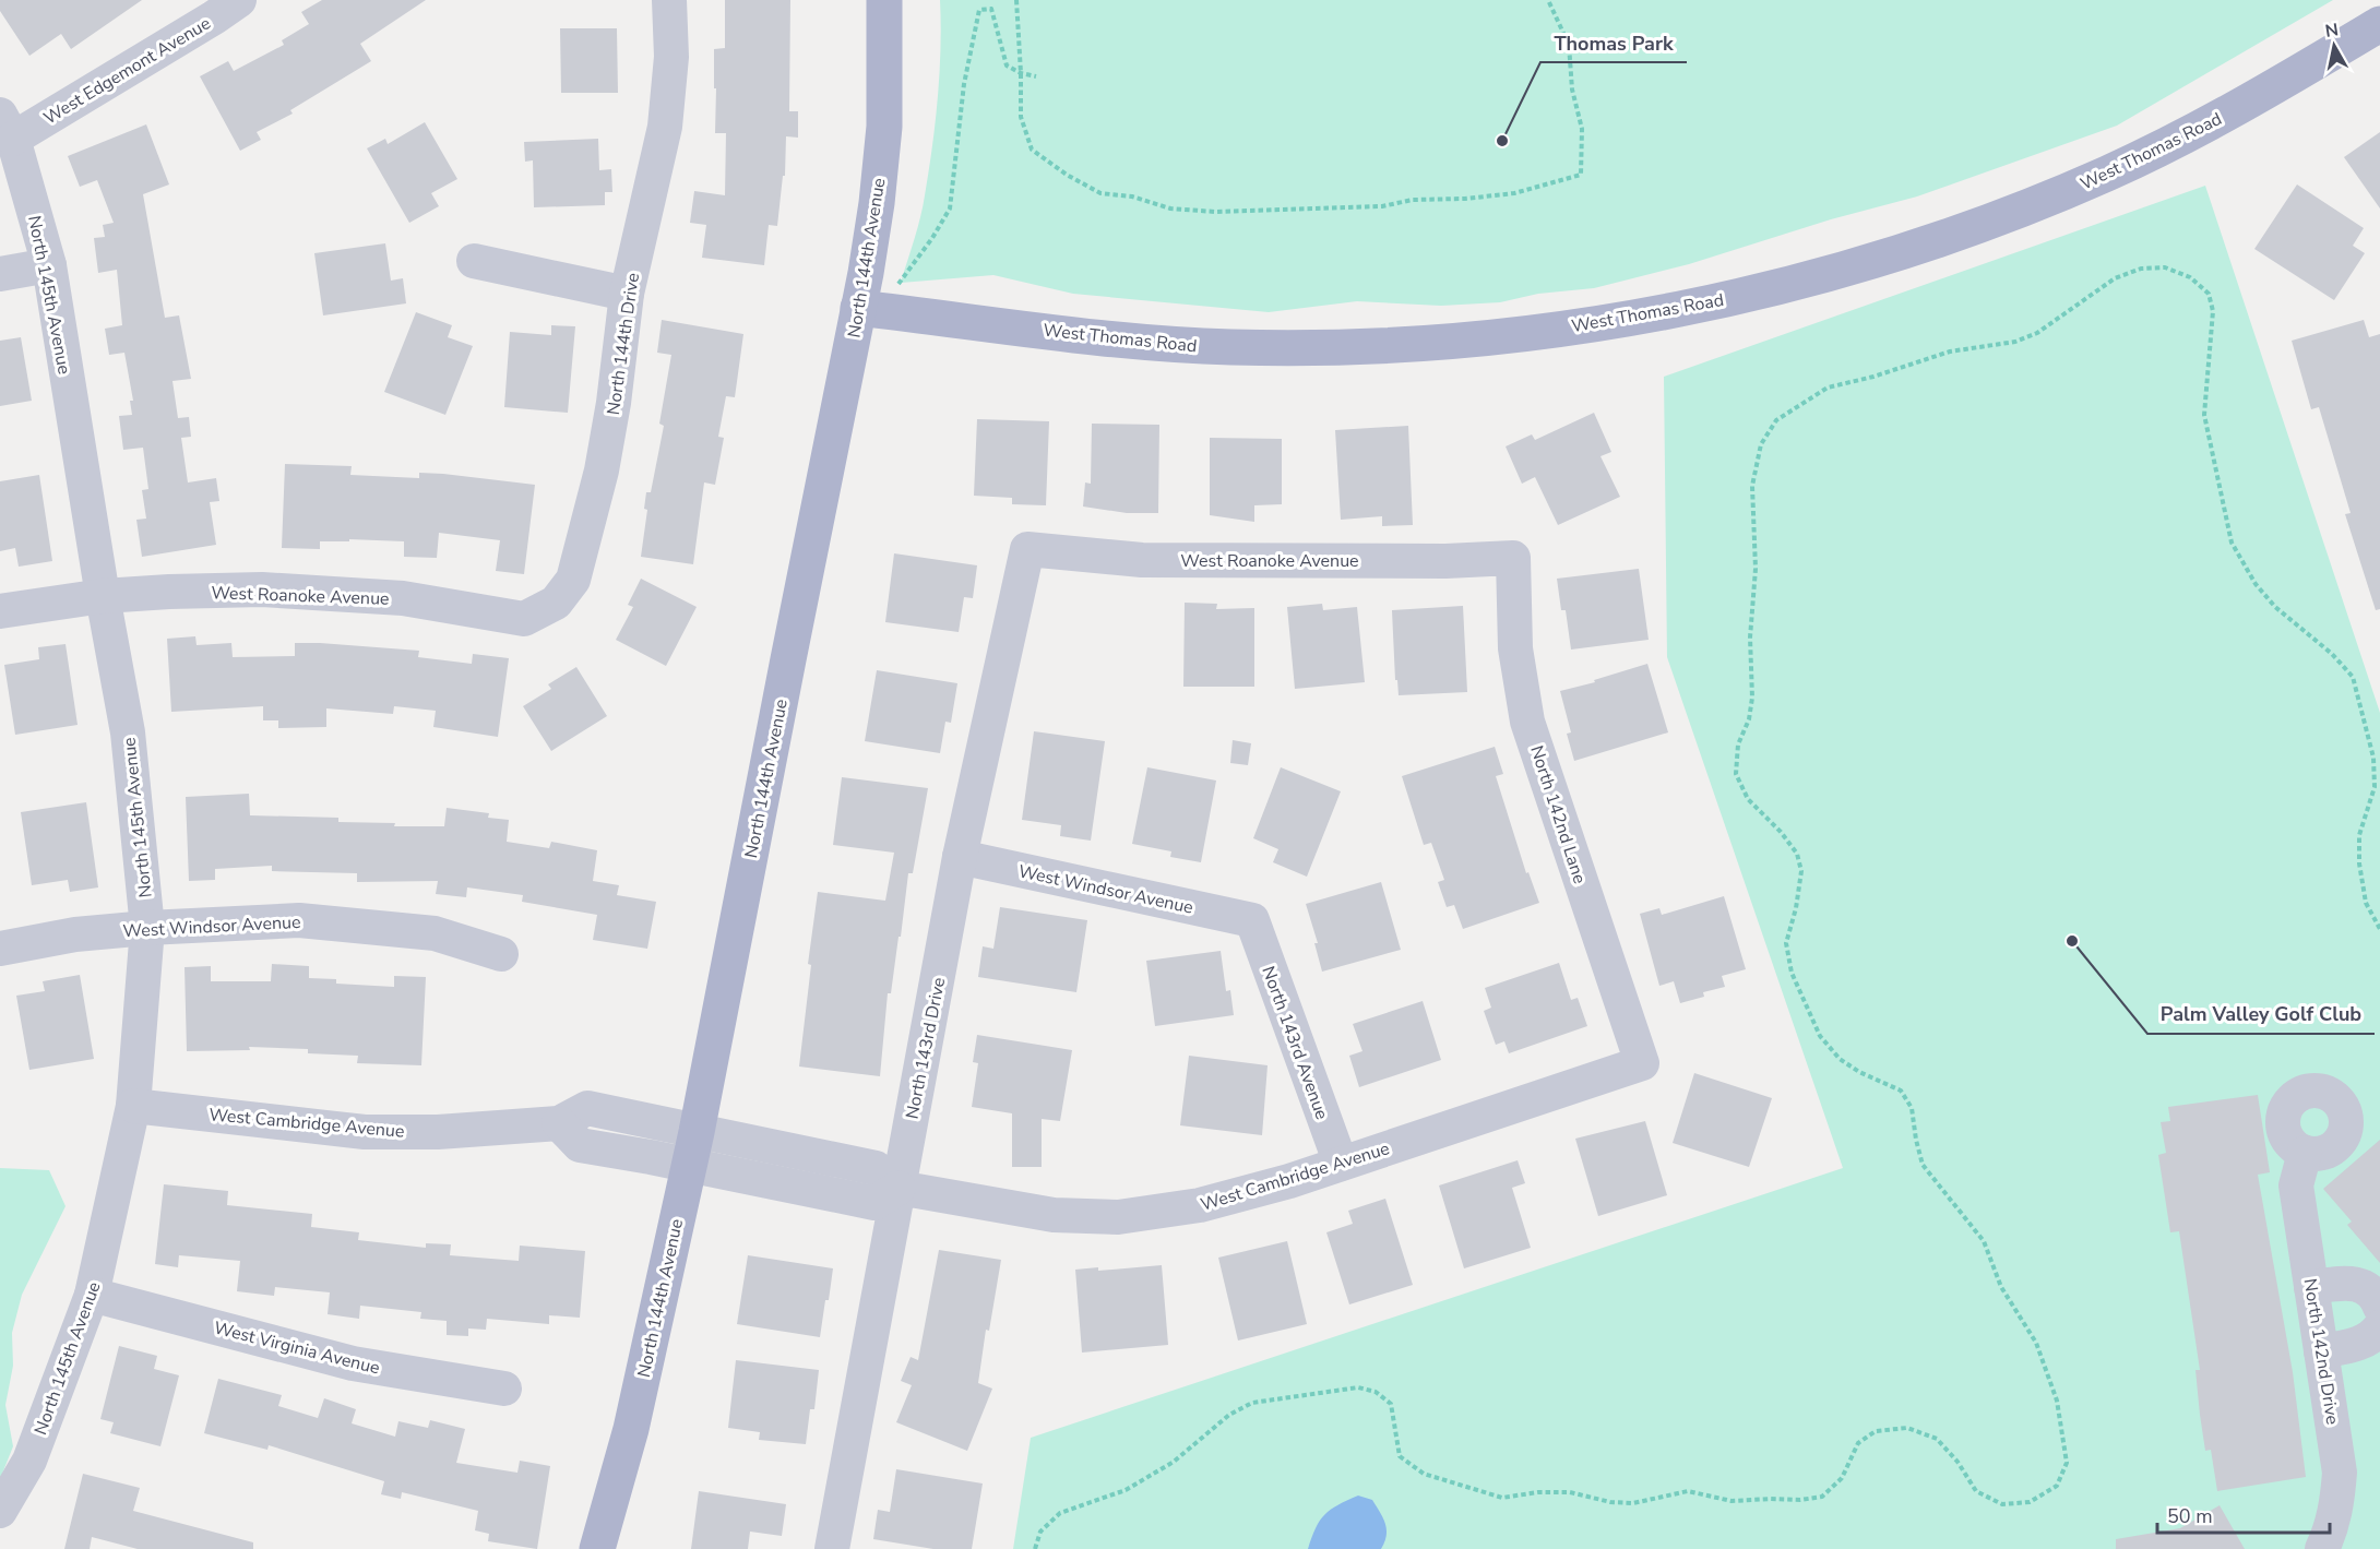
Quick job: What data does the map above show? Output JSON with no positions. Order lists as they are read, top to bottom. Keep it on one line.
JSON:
{"streets":{"main road":["West Thomas Road","North 144th Avenue"],"street":["West Edgemont Avenue","North 145th Avenue","North 144th Drive","West Roanoke Avenue","North 142nd Lane","West Windsor Avenue","North 143rd Avenue","North 143rd Drive","West Cambridge Avenue","West Virginia Avenue","North 142nd Drive"]},"crossings":[["West Edgemont Avenue","North 145th Avenue"],["West Thomas Road","North 144th Avenue"],["North 144th Avenue","West Cambridge Avenue"],["North 145th Avenue","West Roanoke Avenue"],["North 145th Avenue","West Windsor Avenue"],["North 145th Avenue","West Cambridge Avenue"],["North 145th Avenue","West Virginia Avenue"],["North 144th Drive","West Roanoke Avenue"],["West Roanoke Avenue","North 142nd Lane"],["West Roanoke Avenue","North 143rd Drive"],["North 142nd Lane","West Cambridge Avenue"],["West Windsor Avenue","North 143rd Avenue"],["West Windsor Avenue","North 143rd Drive"],["North 143rd Avenue","West Cambridge Avenue"],["North 143rd Drive","West Cambridge Avenue"]],"places":["Thomas Park","Palm Valley Golf Club"],"scale_bar":"50 m","north":"top"}
